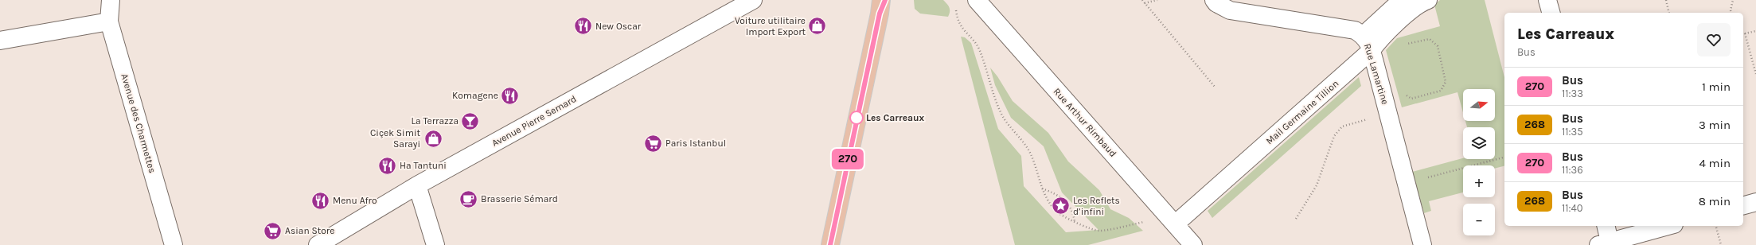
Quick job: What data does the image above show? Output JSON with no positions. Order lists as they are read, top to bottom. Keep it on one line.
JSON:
{"streets":{"street":["Rue Lamartine","Mail Germaine Tillion","Avenue Pierre Semard","Rue Arthur Rimbaud","Avenue des Charmettes"]},"crossings":[["Rue Lamartine","Mail Germaine Tillion"],["Mail Germaine Tillion","Rue Arthur Rimbaud"]],"places":{"restaurant":["New Oscar","Komagene","Ha Tantuni","Menu Afro"],"shop":["Voiture utilitaire Import Export","Ciçek Simit Sarayi"],"other":["Les Carreaux"],"bar":["La Terrazza"],"supermarket":["Paris Istanbul","Asian Store"],"cafe":["Brasserie Sémard"],"place":["Les Reflets d’infini"]},"lines":["bus line 270"],"north":"right","page":{"on_map":"270","heading":["Les Carreaux","Bus"],"list":[{"mark":"270","name":"Bus","note":"11:33","value":"1 min"},{"mark":"268","name":"Bus","note":"11:35","value":"3 min"},{"mark":"270","name":"Bus","note":"11:36","value":"4 min"},{"mark":"268","name":"Bus","note":"11:40","value":"8 min"}],"map_buttons":["+","−"]}}
